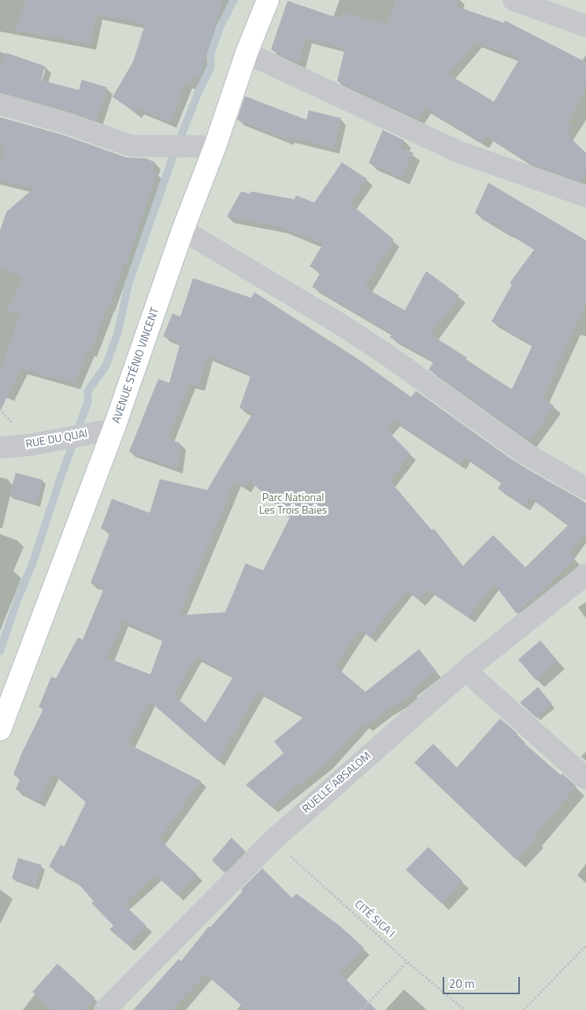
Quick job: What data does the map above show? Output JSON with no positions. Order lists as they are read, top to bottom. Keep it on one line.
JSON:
{"streets":{"main road":["AVENUE STÉNIO VINCENT"],"street":["RUE DU QUAI","RUELLE ABSALOM"],"path":["CITÉ SICA I"]},"crossings":[["AVENUE STÉNIO VINCENT","RUE DU QUAI"],["RUELLE ABSALOM","CITÉ SICA I"]],"parks":["Parc National Les Trois Baies"],"scale_bar":"20 m"}
